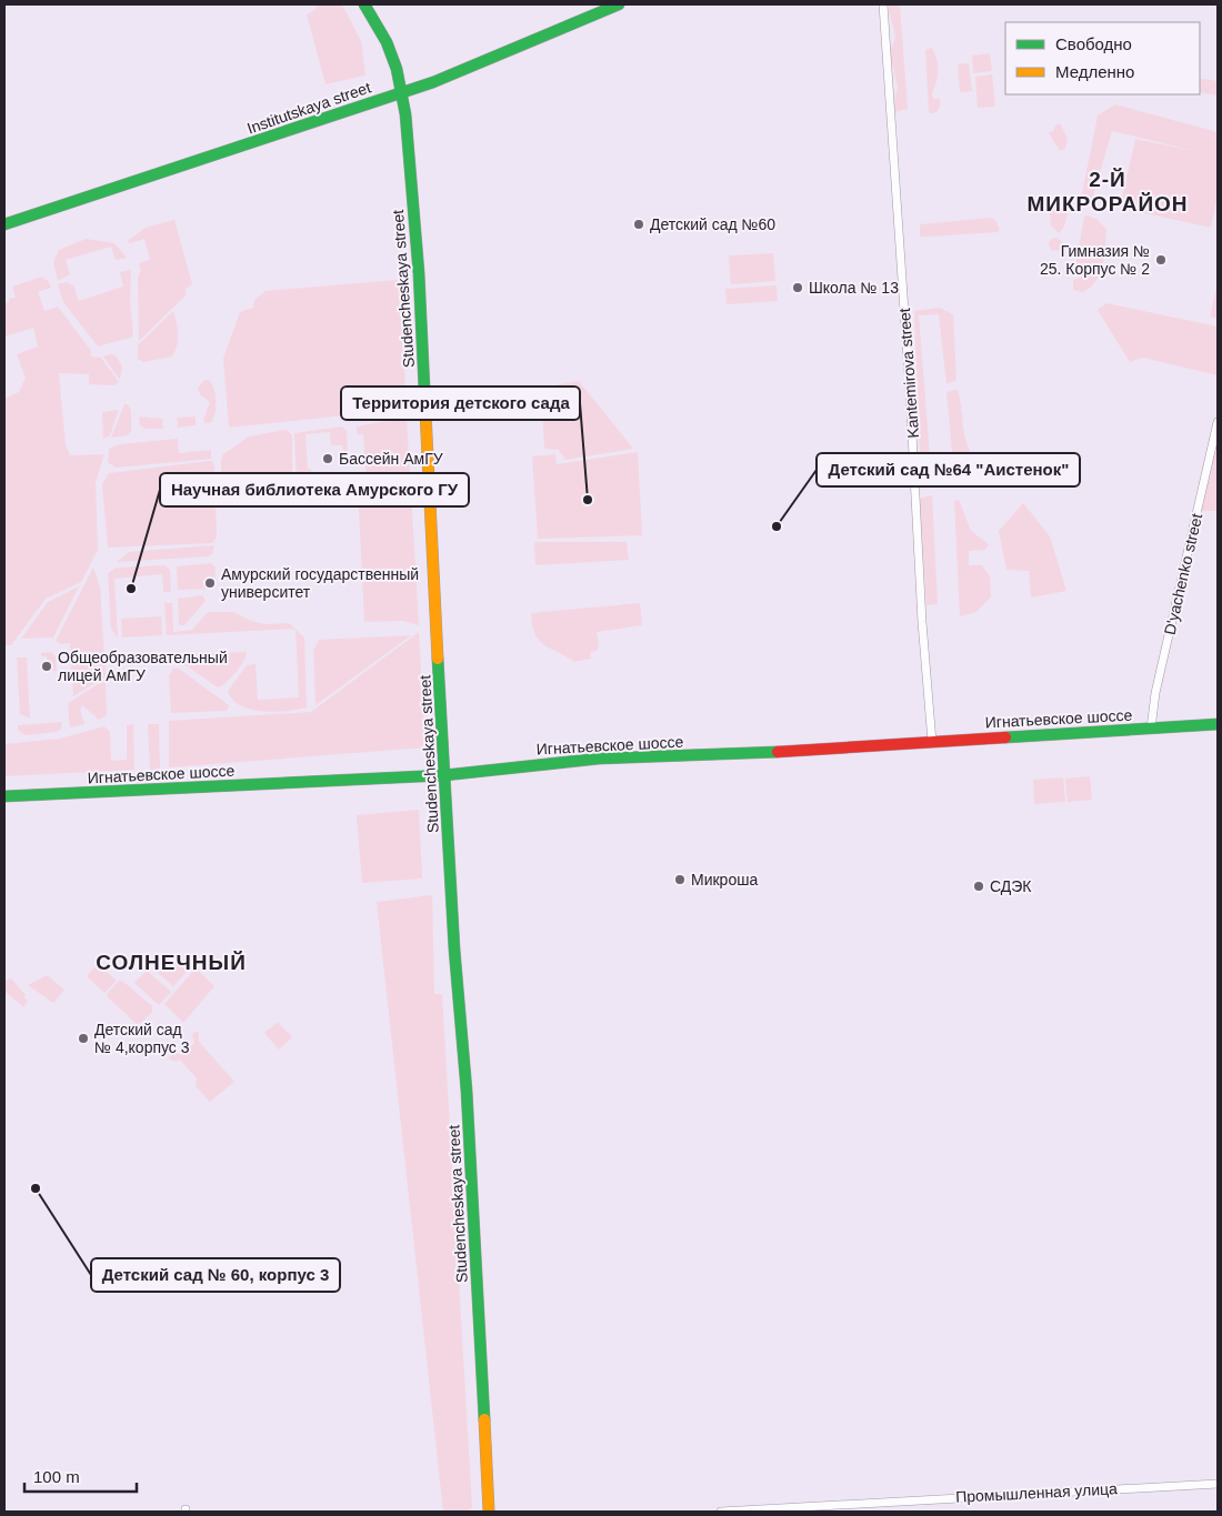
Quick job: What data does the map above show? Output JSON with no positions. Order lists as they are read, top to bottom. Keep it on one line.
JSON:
{"streets":{"main road":["Institutskaya street","Studencheskaya street","Игнатьевское шоссе"],"street":["Kantemirova street","D'yachenko street","Промышленная улица"]},"crossings":[["Institutskaya street","Studencheskaya street"],["Studencheskaya street","Игнатьевское шоссе"],["Kantemirova street","Игнатьевское шоссе"],["D'yachenko street","Игнатьевское шоссе"]],"districts":["2-Й МИКРОРАЙОН","СОЛНЕЧНЫЙ"],"places":["Детский сад №60","Гимназия № 25. Корпус № 2","Школа № 13","Бассейн АмГУ","Территория детского сада","Детский сад №64 \"Аистенок\"","Амурский государственный университет","Научная библиотека Амурского ГУ","Общеобразовательный лицей АмГУ","Микроша","СДЭК","Детский сад № 4,корпус 3","Детский сад № 60, корпус 3"],"legend":["Свободно","Медленно"],"scale_bar":"100 m"}
